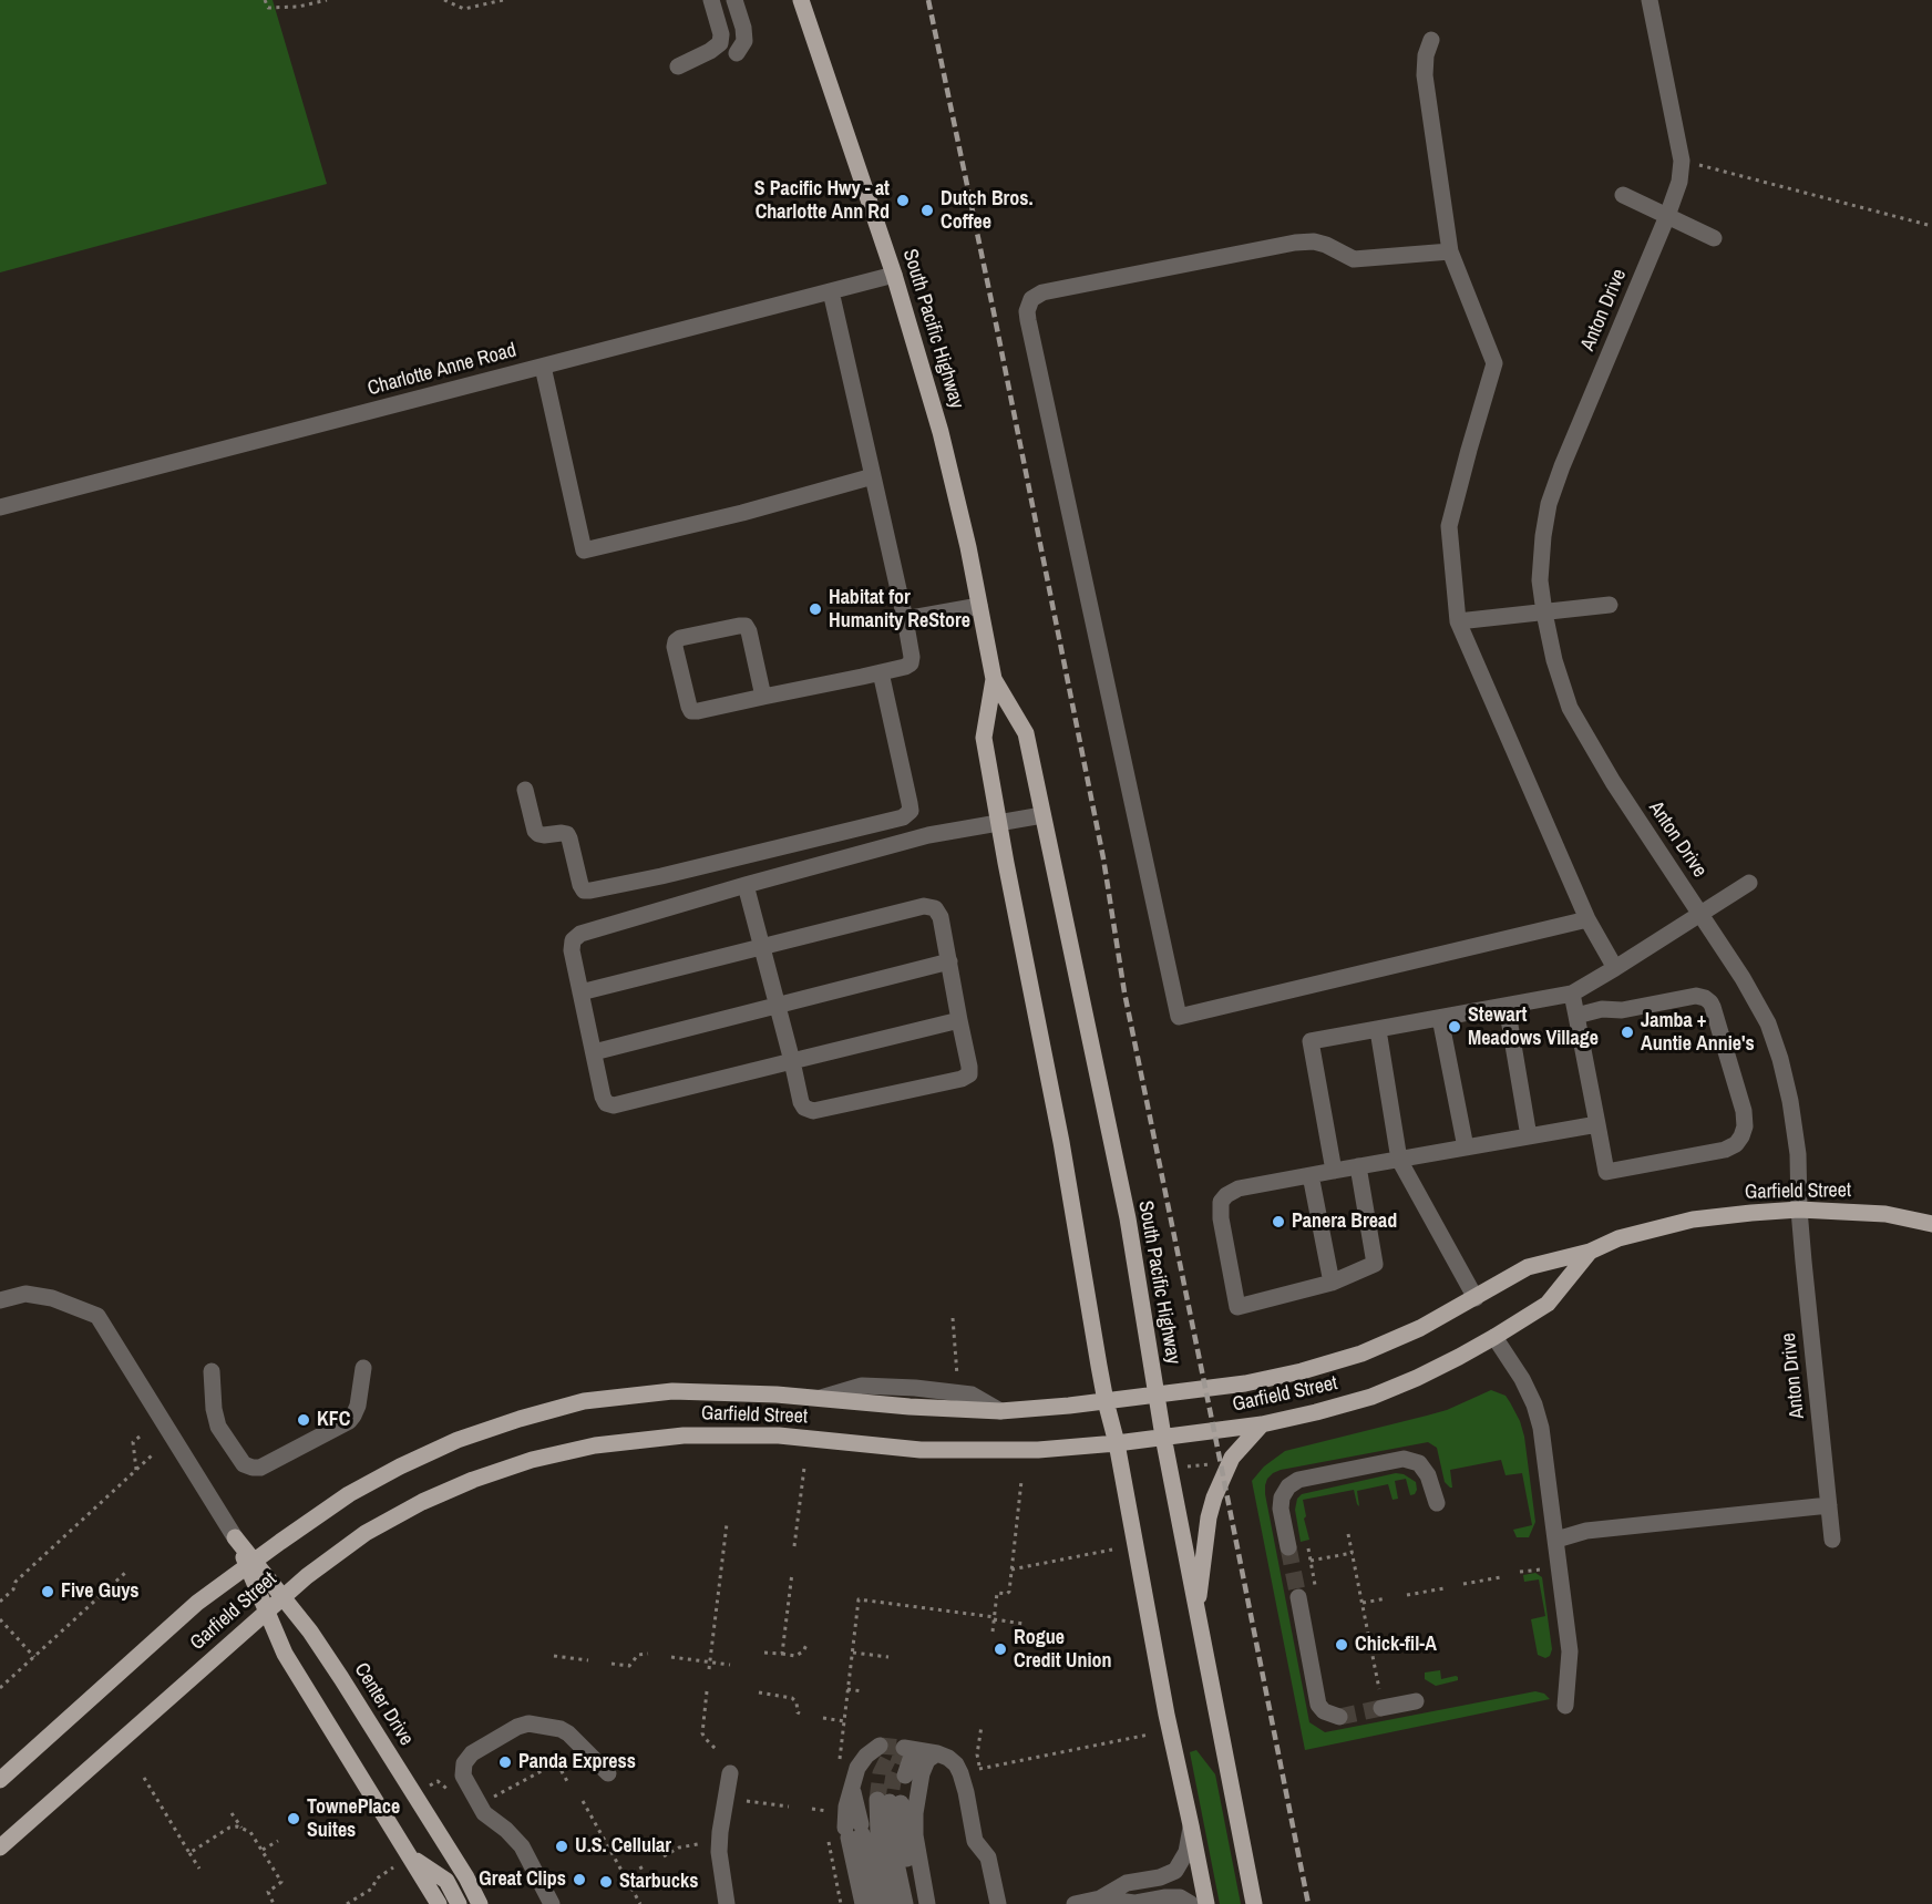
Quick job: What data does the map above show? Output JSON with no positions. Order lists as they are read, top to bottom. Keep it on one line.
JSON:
{"streets":{"main road":["South Pacific Highway","Garfield Street","Center Drive"],"street":["Anton Drive","Charlotte Anne Road"]},"crossings":[["Anton Drive","Garfield Street"],["South Pacific Highway","Charlotte Anne Road"],["South Pacific Highway","Garfield Street"],["Garfield Street","Center Drive"]],"places":["S Pacific Hwy - at Charlotte Ann Rd","Dutch Bros. Coffee","Habitat for Humanity ReStore","Stewart Meadows Village","Jamba + Auntie Annie's","Panera Bread","KFC","Five Guys","Chick-fil-A","Rogue Credit Union","Panda Express","TownePlace Suites","U.S. Cellular","Great Clips","Starbucks"]}
